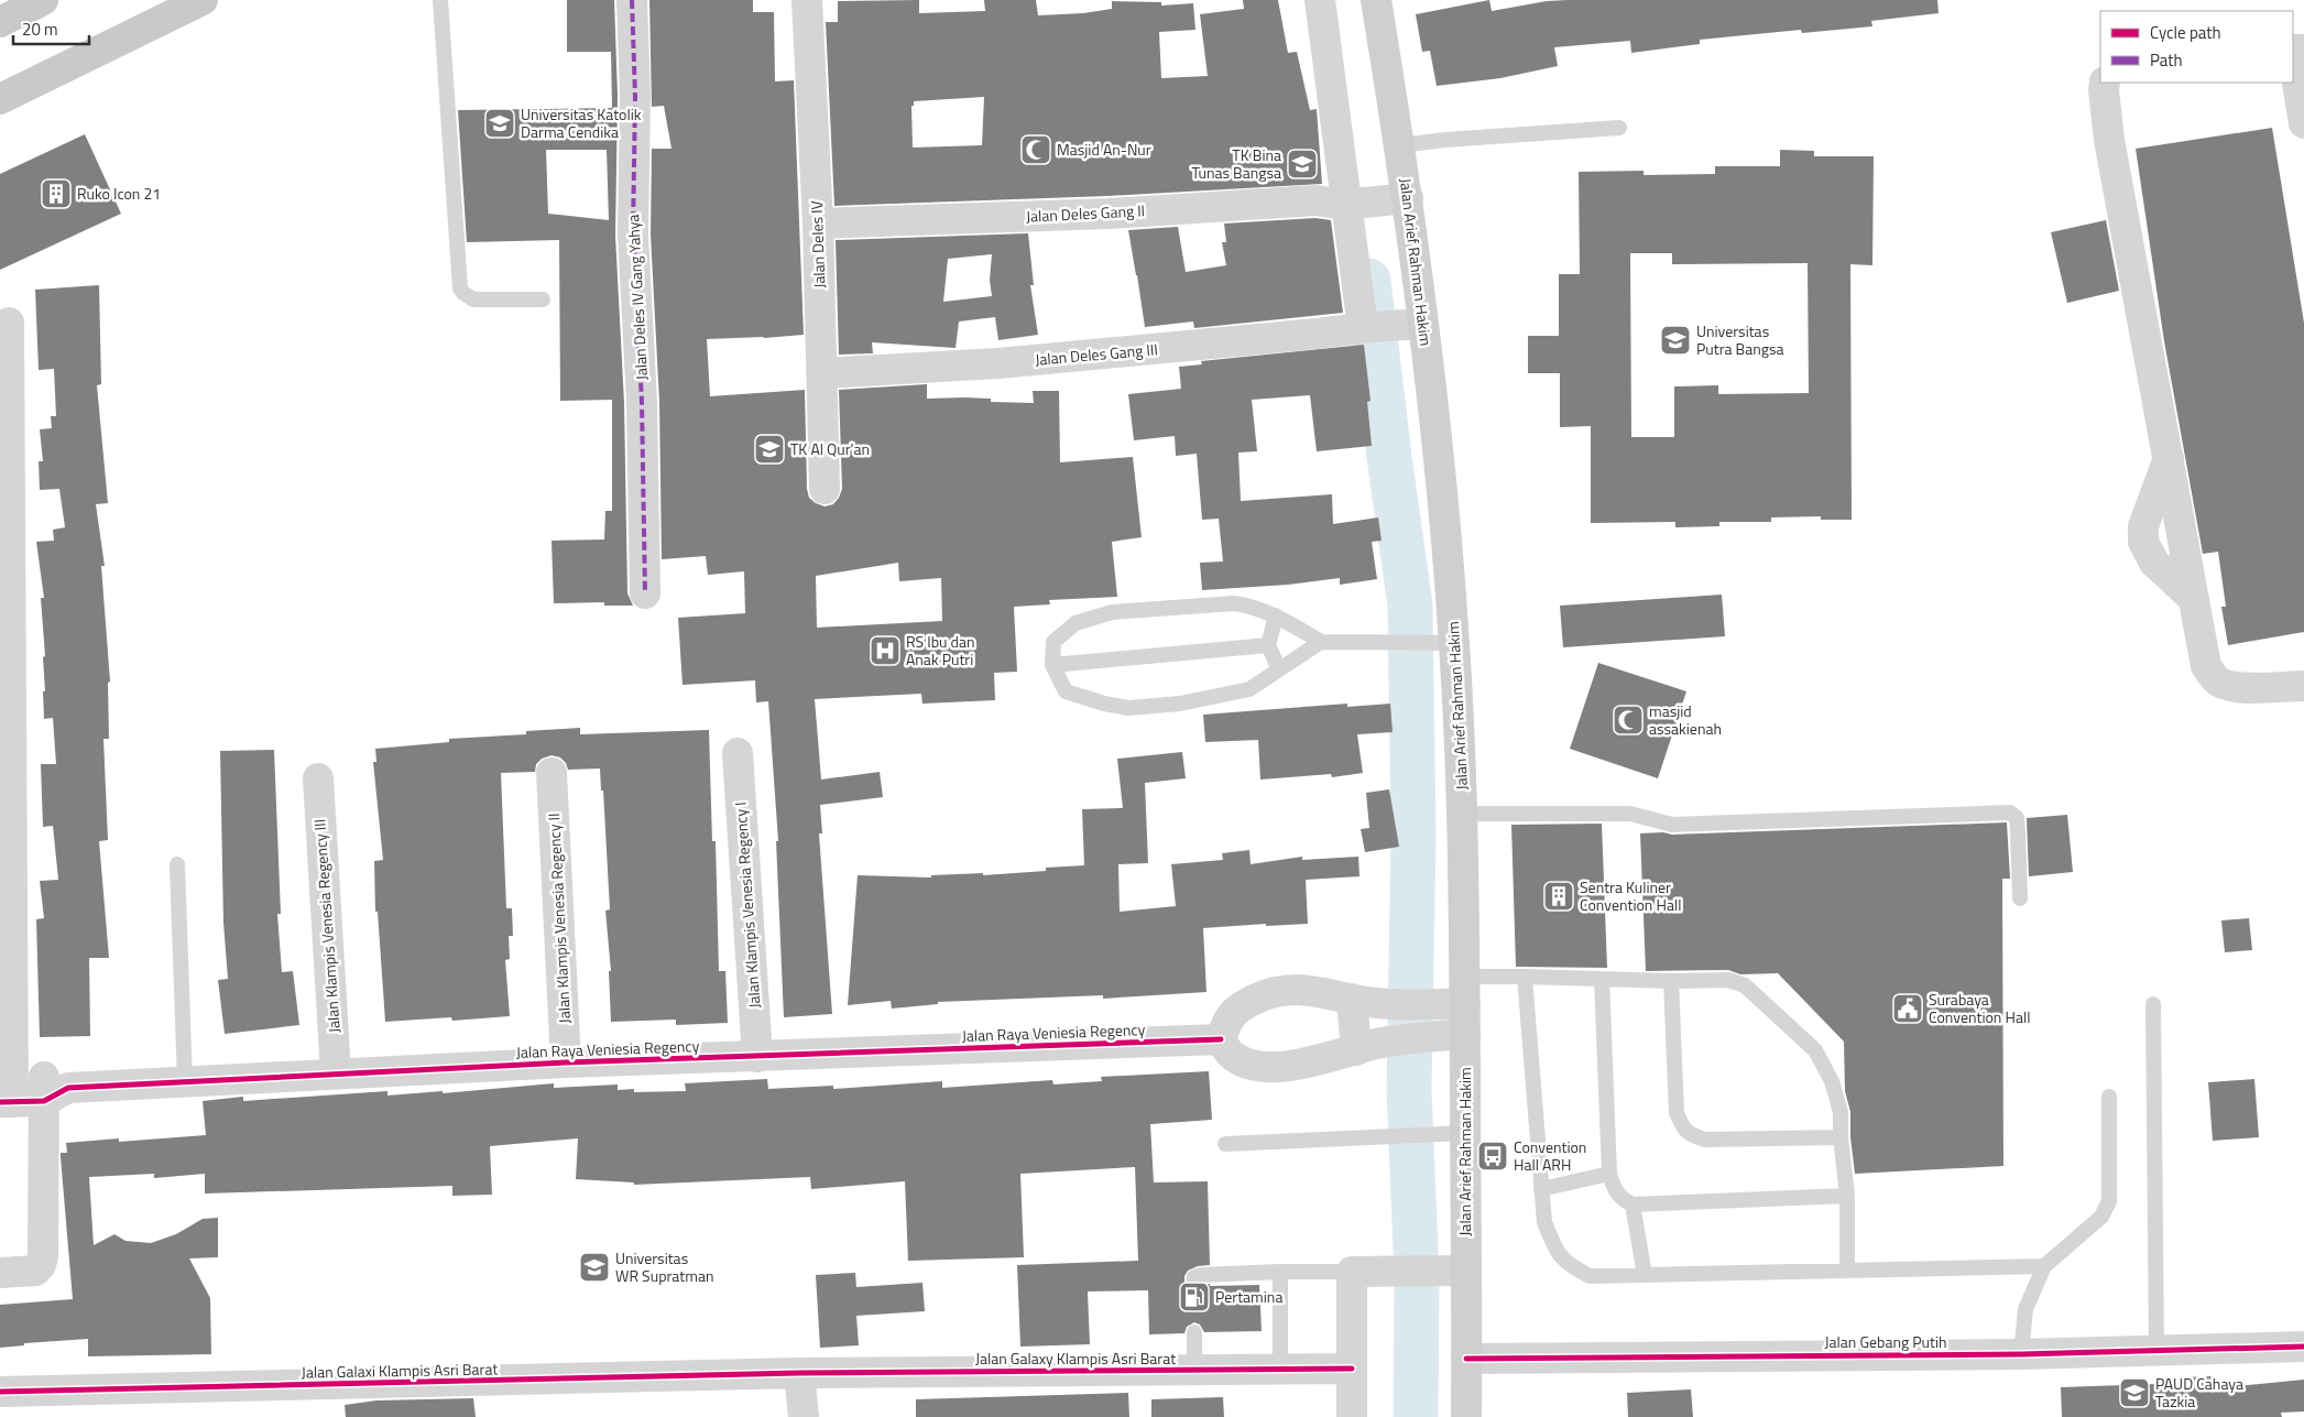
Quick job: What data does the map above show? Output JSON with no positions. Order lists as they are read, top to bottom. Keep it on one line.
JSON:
{"streets":{"main road":["Jalan Arief Rahman Hakim"],"street":["Jalan Deles Gang II","Jalan Deles IV","Jalan Deles IV Gang Yahya","Jalan Deles Gang III","Jalan Klampis Venesia Regency I","Jalan Klampis Venesia Regency II","Jalan Klampis Venesia Regency III","Jalan Raya Veniesia Regency","Jalan Gebang Putih","Jalan Galaxy Klampis Asri Barat","Jalan Galaxi Klampis Asri Barat"]},"crossings":[["Jalan Deles Gang II","Jalan Deles IV"],["Jalan Deles Gang II","Jalan Arief Rahman Hakim"],["Jalan Deles IV","Jalan Deles Gang III"],["Jalan Arief Rahman Hakim","Jalan Deles Gang III"],["Jalan Arief Rahman Hakim","Jalan Gebang Putih"],["Jalan Klampis Venesia Regency I","Jalan Raya Veniesia Regency"],["Jalan Klampis Venesia Regency II","Jalan Raya Veniesia Regency"],["Jalan Klampis Venesia Regency III","Jalan Raya Veniesia Regency"],["Jalan Galaxy Klampis Asri Barat","Jalan Galaxi Klampis Asri Barat"]],"places":{"school or university":["Universitas Katolik Darma Cendika","TK Bina Tunas Bangsa","Universitas Putra Bangsa","TK Al Qur'an","Universitas WR Supratman","PAUD Cahaya Tazkia"],"mosque":["Masjid An-Nur","masjid assakienah"],"building":["Ruko Icon 21","Sentra Kuliner Convention Hall"],"hospital":["RS Ibu dan Anak Putri"],"public building":["Surabaya Convention Hall"],"bus stop":["Convention Hall ARH"],"fuel station":["Pertamina"]},"legend":["Cycle path","Path"],"scale_bar":"20 m"}
